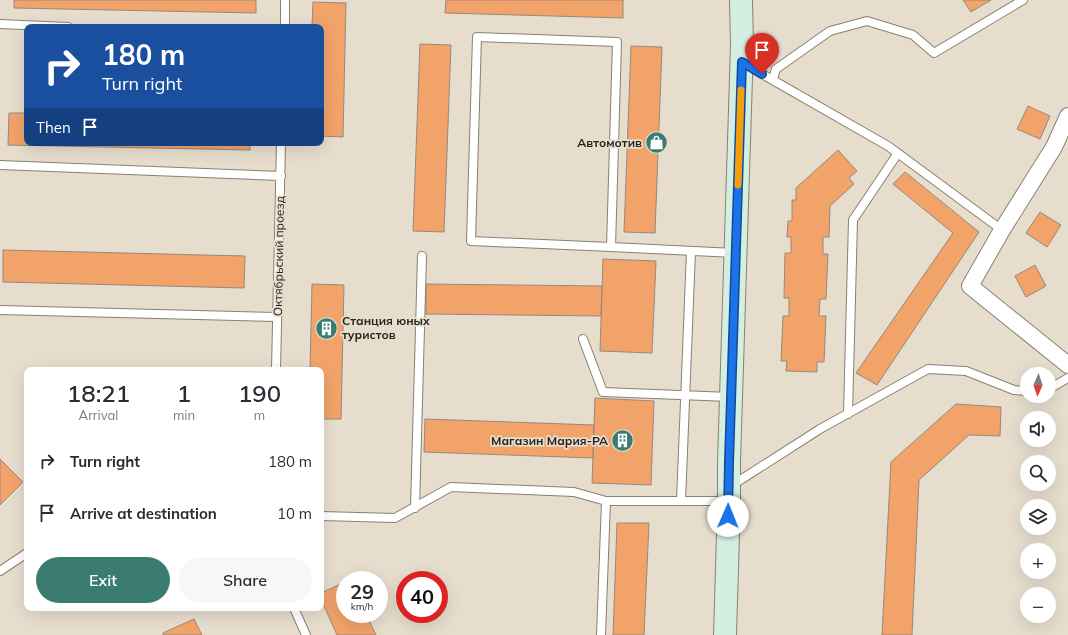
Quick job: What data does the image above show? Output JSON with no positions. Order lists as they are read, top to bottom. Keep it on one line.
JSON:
{"streets":{"lane":["Октябрьский проезд"]},"places":{"shop":["Автомотив"],"building":["Станция юных туристов","Магазин Мария-РА"]},"north":"bottom","page":{"turn":["180 m","Turn right"],"then":"Then","map_buttons":["+","−"],"eta":["18:21","Arrival","1","min","190","m"],"list":[{"name":"Turn right","value":"180 m"},{"name":"Arrive at destination","value":"10 m"}],"buttons":["Exit","Share"],"speed":"29 km/h","limit":"40"}}
